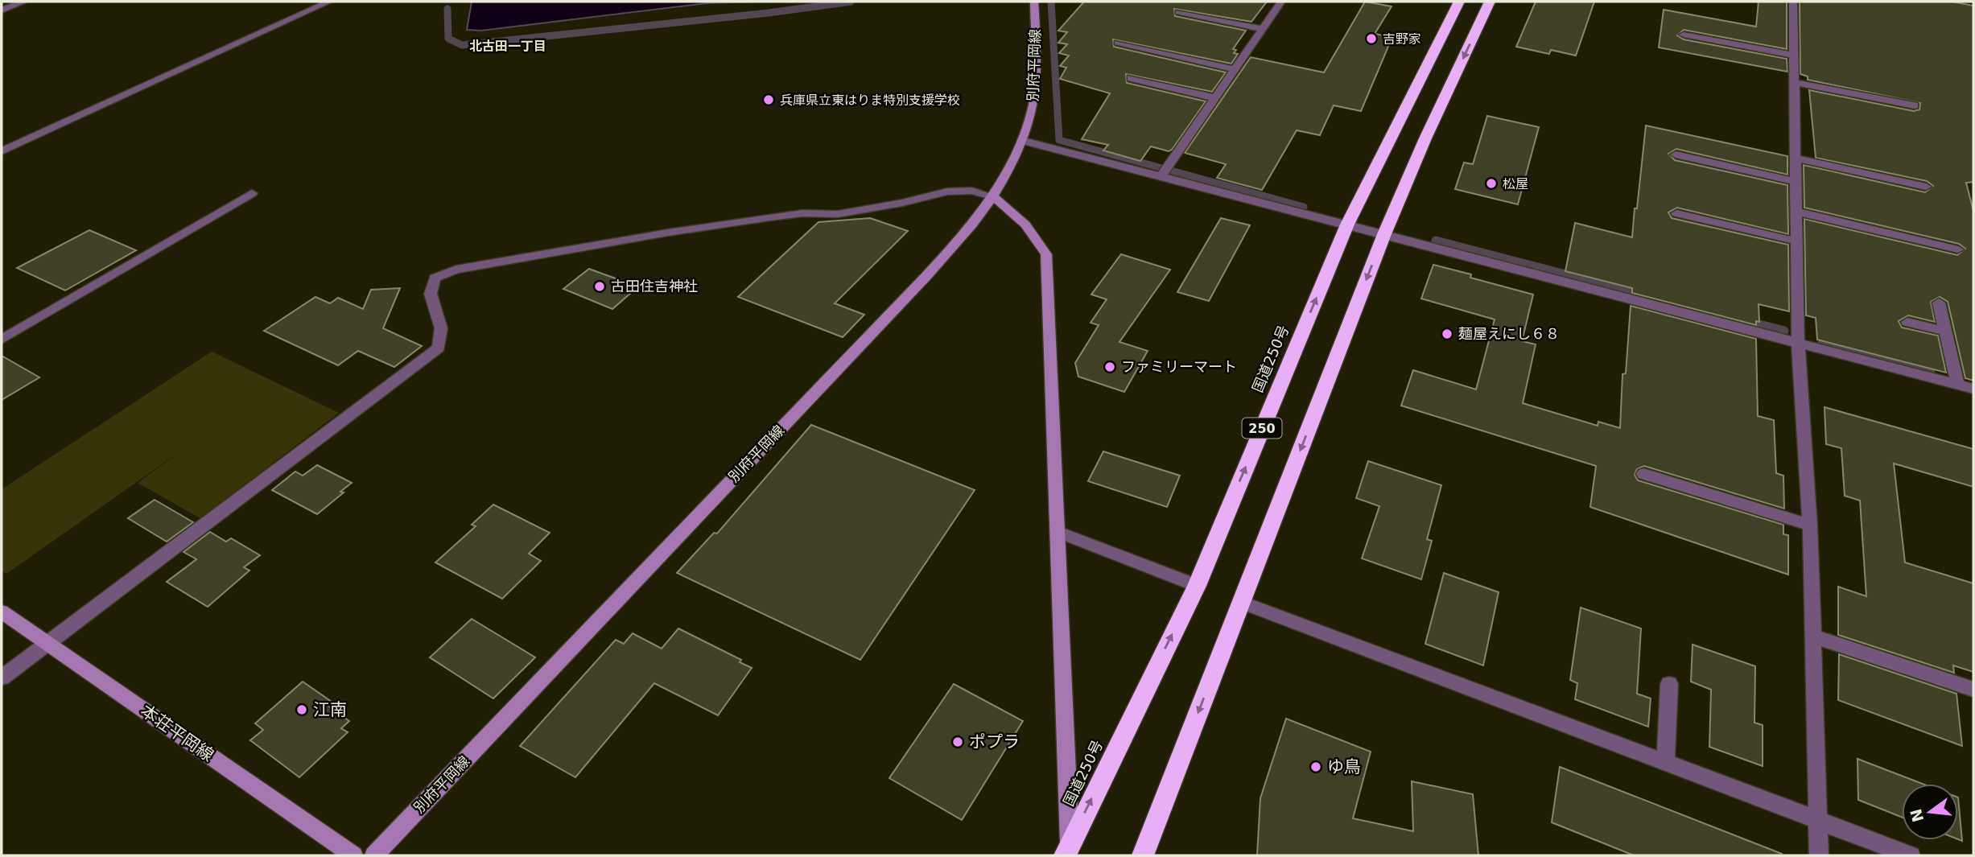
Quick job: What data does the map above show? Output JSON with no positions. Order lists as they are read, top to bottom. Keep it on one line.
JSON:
{"streets":{"highway":["国道250号","250"],"main road":["別府平岡線","本荘平岡線"]},"districts":["北古田一丁目"],"places":["吉野家","兵庫県立東はりま特別支援学校","松屋","古田住吉神社","麺屋えにし６８","ファミリーマート","江南","ポプラ","ゆ鳥"],"north":"left"}
